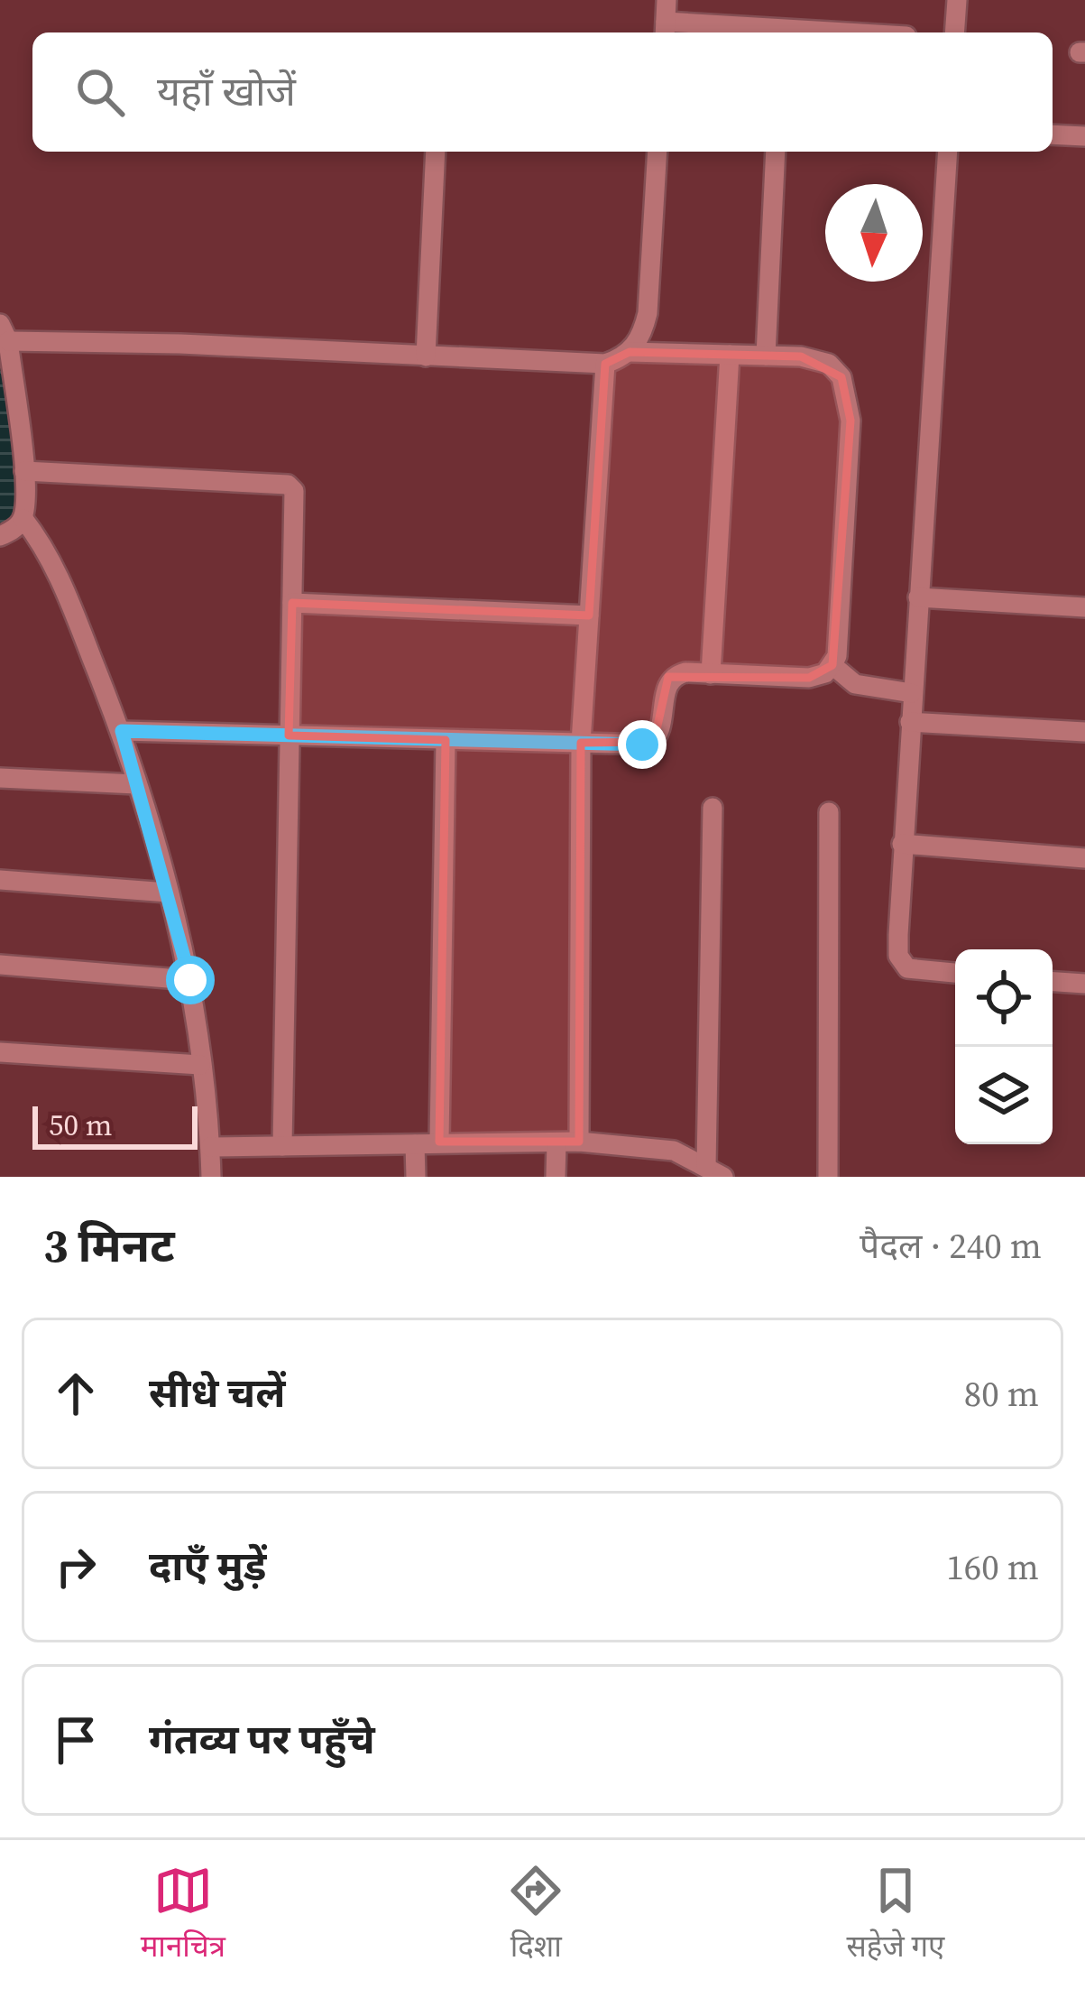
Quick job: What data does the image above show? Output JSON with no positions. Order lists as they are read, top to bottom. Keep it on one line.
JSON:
{"scale_bar":"50 m","north":"bottom","page":{"search":"यहाँ खोजें","scale":"50 m","heading":["3 मिनट","पैदल · 240 m"],"list":[["सीधे चलें","80 m"],["दाएँ मुड़ें","160 m"],"गंतव्य पर पहुँचे"],"nav":["मानचित्र","दिशा","सहेजे गए"]}}
